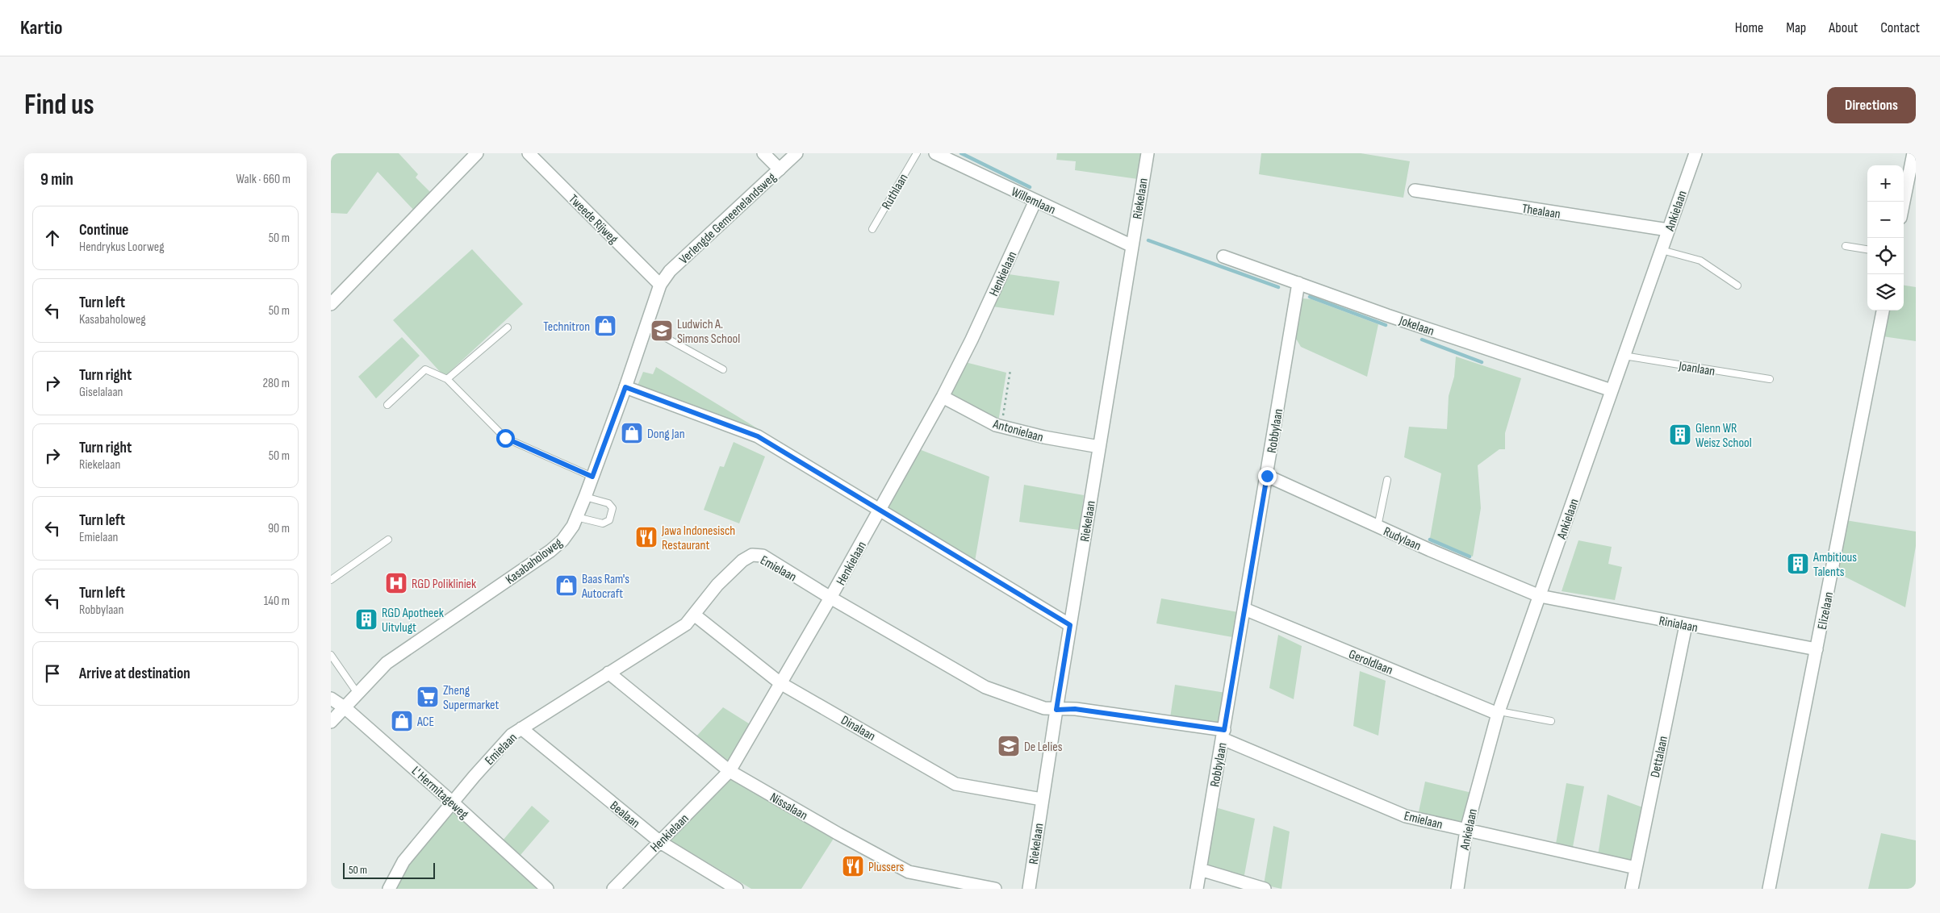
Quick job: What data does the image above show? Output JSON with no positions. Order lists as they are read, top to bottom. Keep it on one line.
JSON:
{"streets":{"street":["Riekelaan","Willemlaan","Thealaan","Ankielaan","Verlengde Gemeenelandsweg","Tweede Rijweg","Henkielaan","Jokelaan","Antonielaan","Robbylaan","Rudylaan","Kasabaholoweg","Emielaan","Elizelaan","Rinialaan","Geroldlaan","Dinalaan","Dettalaan","L' Hermitageweg","Nissalaan","Bealaan"],"lane":["Ruthlaan","Joanlaan"]},"crossings":[["Riekelaan","Willemlaan"],["Riekelaan","Antonielaan"],["Riekelaan","Emielaan"],["Riekelaan","Dinalaan"],["Willemlaan","Henkielaan"],["Thealaan","Ankielaan"],["Ankielaan","Jokelaan"],["Ankielaan","Joanlaan"],["Ankielaan","Rudylaan"],["Ankielaan","Emielaan"],["Ankielaan","Rinialaan"],["Ankielaan","Geroldlaan"],["Verlengde Gemeenelandsweg","Tweede Rijweg"],["Verlengde Gemeenelandsweg","Kasabaholoweg"],["Tweede Rijweg","Kasabaholoweg"],["Henkielaan","Antonielaan"],["Henkielaan","Emielaan"],["Henkielaan","Dinalaan"],["Henkielaan","Nissalaan"],["Henkielaan","Bealaan"],["Jokelaan","Robbylaan"],["Robbylaan","Rudylaan"],["Robbylaan","Emielaan"],["Robbylaan","Geroldlaan"],["Rudylaan","Rinialaan"],["Kasabaholoweg","L' Hermitageweg"],["Emielaan","Dinalaan"],["Emielaan","Dettalaan"],["Emielaan","L' Hermitageweg"],["Emielaan","Nissalaan"],["Emielaan","Bealaan"],["Elizelaan","Rinialaan"],["Rinialaan","Dettalaan"]],"places":{"shop":["Technitron","Dong Jan","Baas Ram's Autocraft","ACE"],"school or university":["Ludwich A. Simons School","De Lelies"],"building":["Glenn WR Weisz School","Ambitious Talents","RGD Apotheek Uitvlugt"],"restaurant":["Jawa Indonesisch Restaurant","Plussers"],"hospital":["RGD Polikliniek"],"supermarket":["Zheng Supermarket"]},"scale_bar":"50 m","page":{"header":"Kartio","nav":["Home","Map","About","Contact"],"buttons":"Directions","title":"Find us","heading":["9 min","Walk · 660 m"],"map_buttons":["+","−"],"list":[["Continue","Hendrykus Loorweg","50 m"],["Turn left","Kasabaholoweg","50 m"],["Turn right","Giselalaan","280 m"],["Turn right","Riekelaan","50 m"],["Turn left","Emielaan","90 m"],["Turn left","Robbylaan","140 m"],"Arrive at destination"],"scale":"50 m"}}
